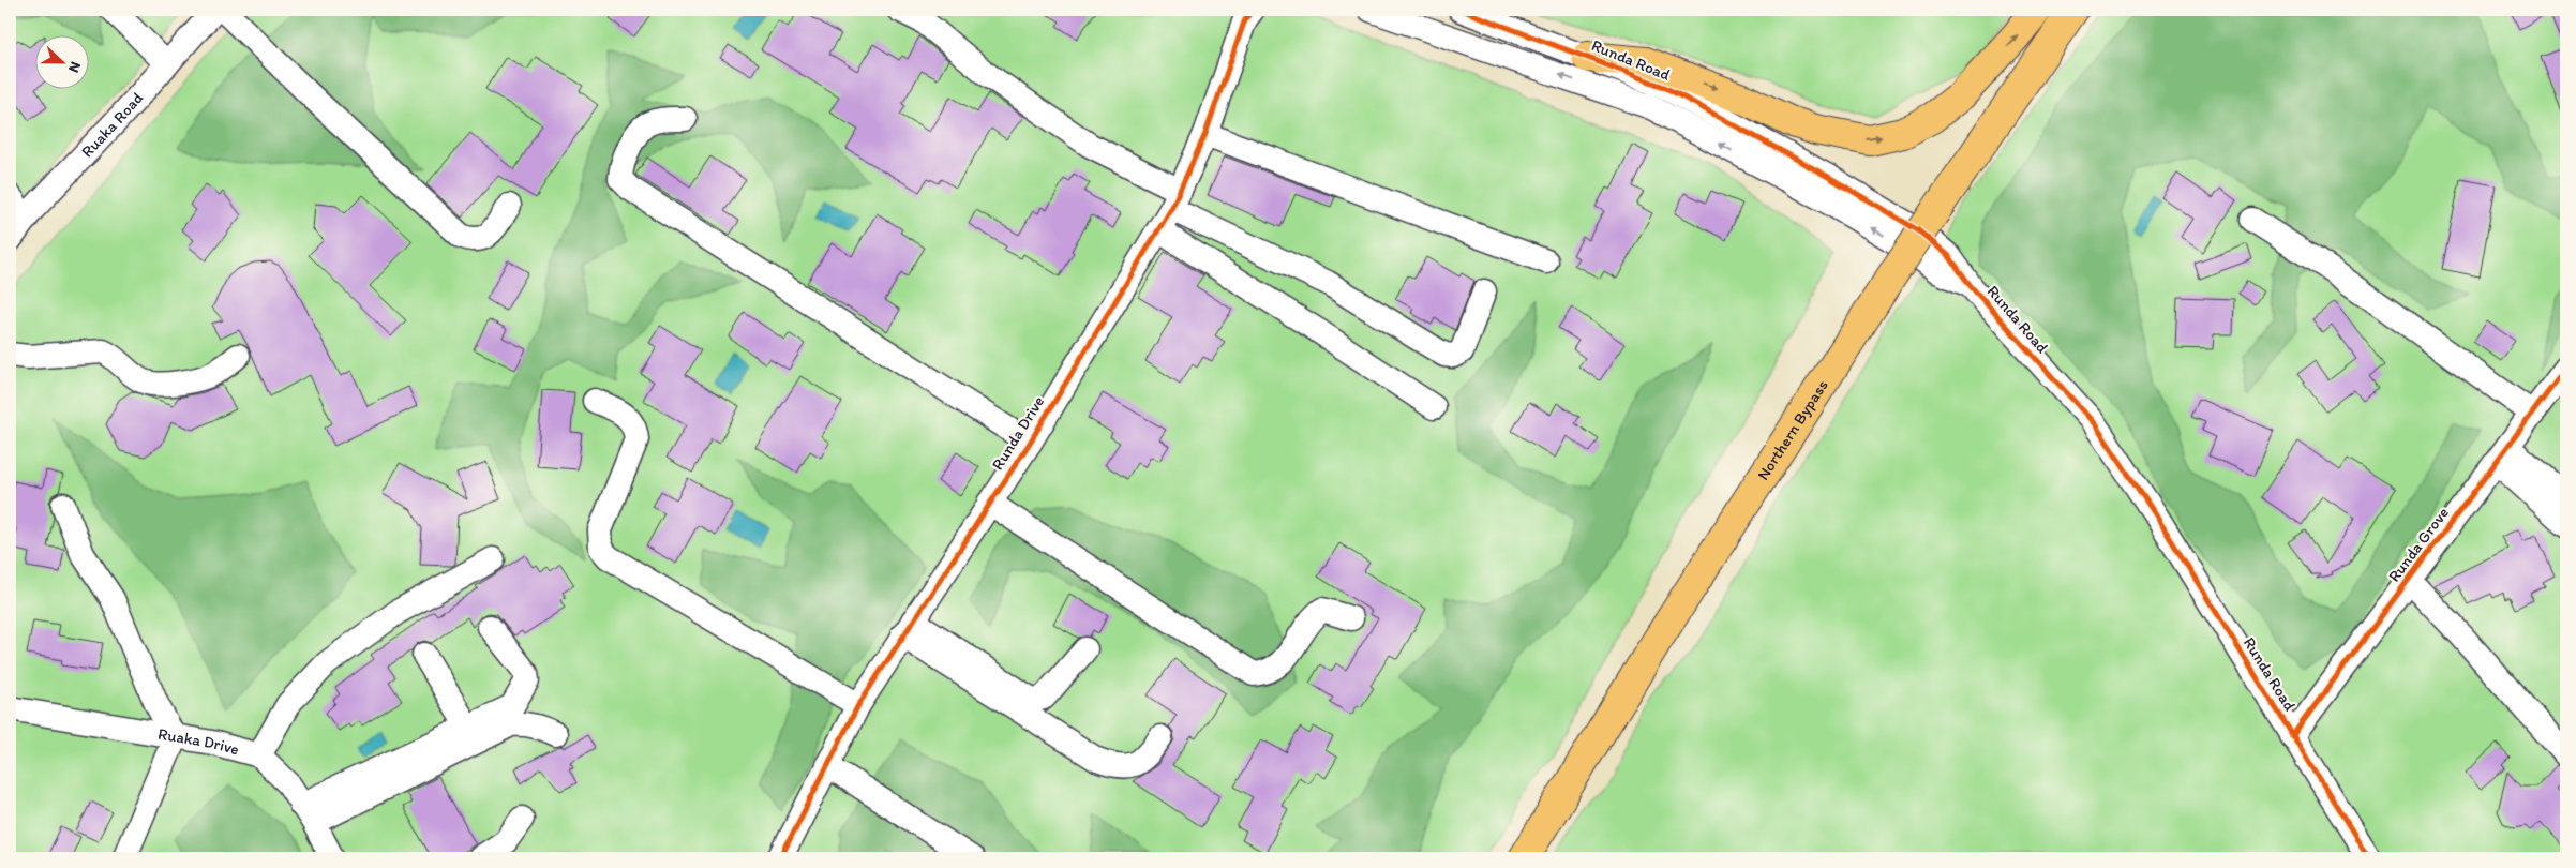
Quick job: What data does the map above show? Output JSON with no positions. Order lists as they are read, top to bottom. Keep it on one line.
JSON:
{"streets":{"main road":["Northern Bypass"],"street":["Runda Road","Ruaka Road","Runda Drive","Runda Grove","Ruaka Drive"]},"crossings":[["Runda Road","Runda Grove"]],"north":"right"}
